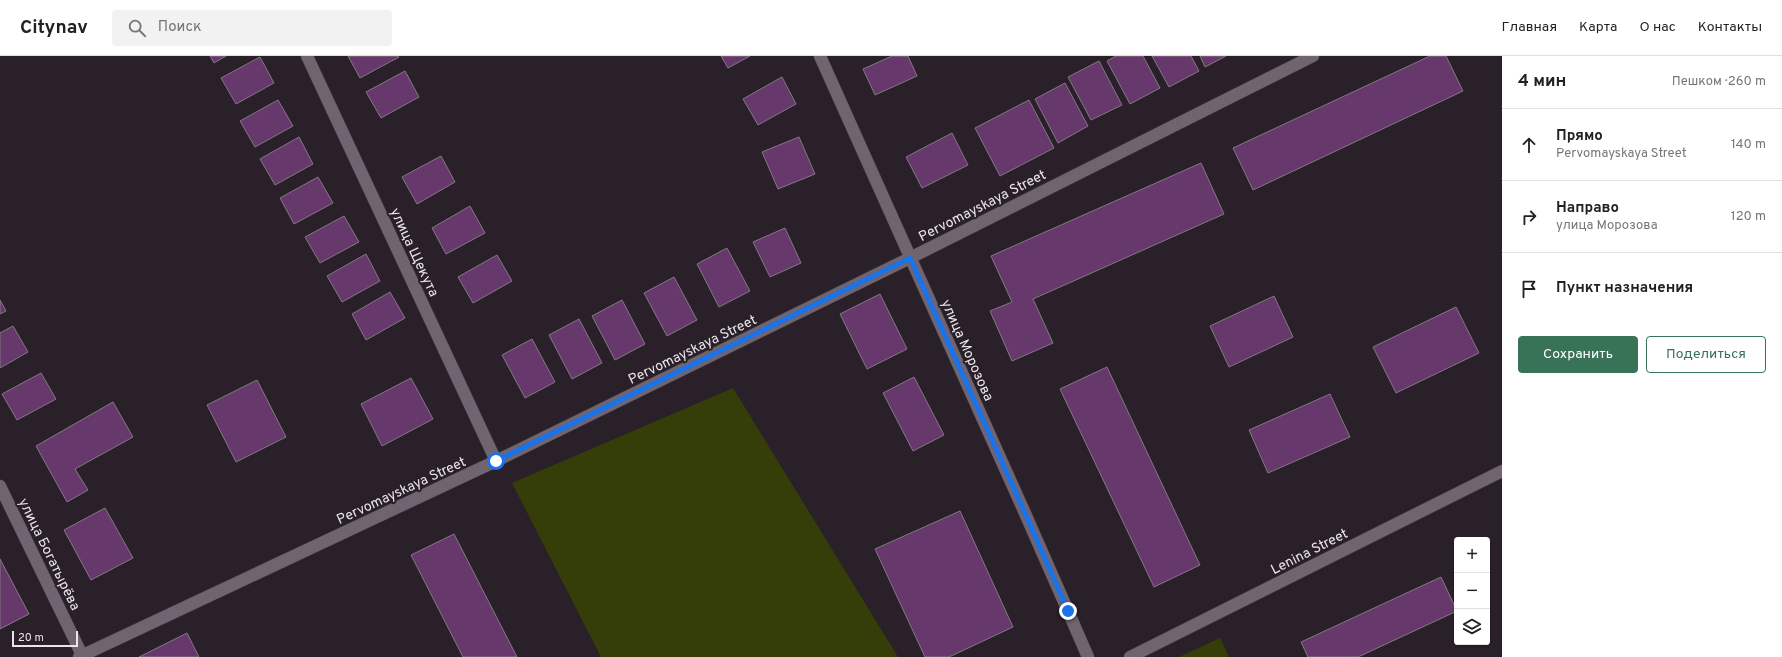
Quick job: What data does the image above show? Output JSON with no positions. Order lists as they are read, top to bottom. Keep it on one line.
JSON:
{"streets":{"street":["Pervomayskaya Street","улица Щекута","улица Морозова","Lenina Street","улица Богатырёва"]},"crossings":[["Pervomayskaya Street","улица Щекута"],["Pervomayskaya Street","улица Морозова"],["Pervomayskaya Street","улица Богатырёва"]],"scale_bar":"20 m","page":{"header":"Citynav","search":"Поиск","nav":["Главная","Карта","О нас","Контакты"],"heading":["4 мин","Пешком · 260 m"],"list":[["Прямо","Pervomayskaya Street","140 m"],["Направо","улица Морозова","120 m"],"Пункт назначения"],"buttons":["Сохранить","Поделиться"],"map_buttons":["+","−"],"scale":"20 m"}}
